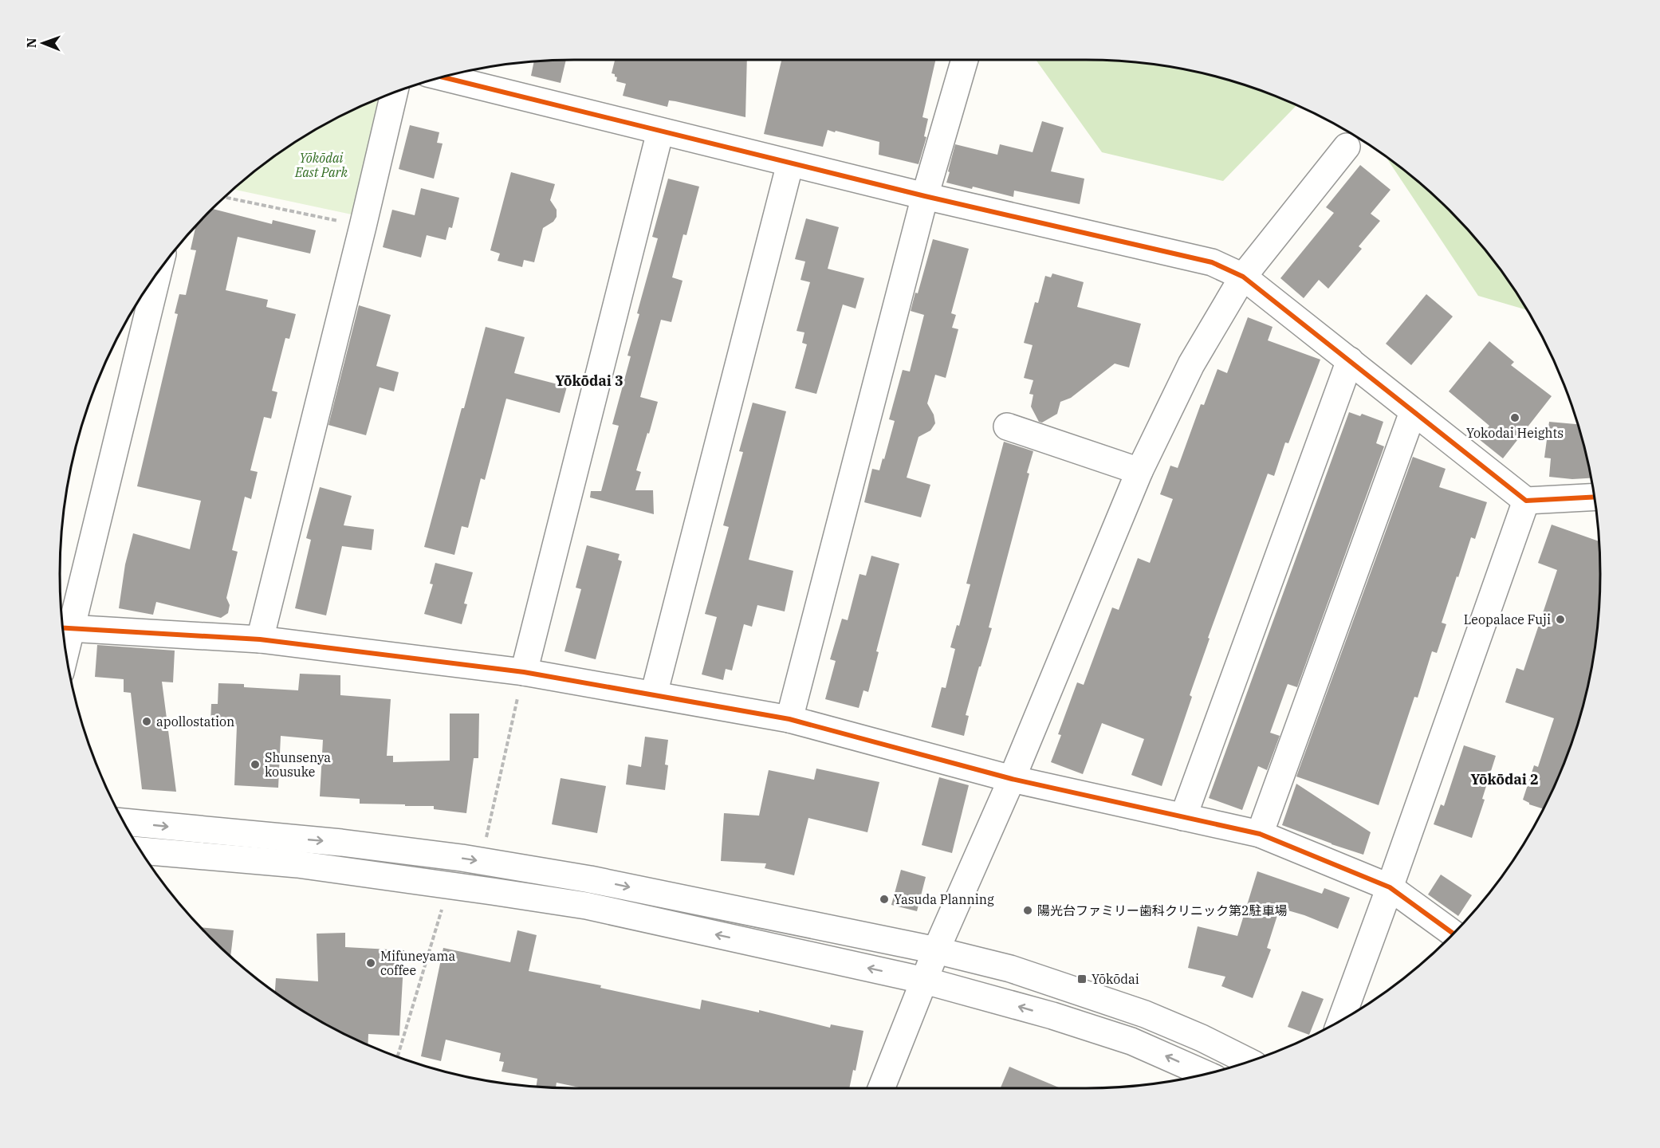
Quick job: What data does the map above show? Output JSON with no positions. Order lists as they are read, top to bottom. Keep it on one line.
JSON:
{"districts":["Yōkōdai 3","Yōkōdai 2"],"parks":["Yōkōdai East Park"],"places":{"other":["Yokodai Heights","Leopalace Fuji","apollostation","Shunsenya kousuke","Yasuda Planning","陽光台ファミリー歯科クリニック第2駐車場","Mifuneyama coffee"],"transit":["Yōkōdai"]},"north":"left"}
